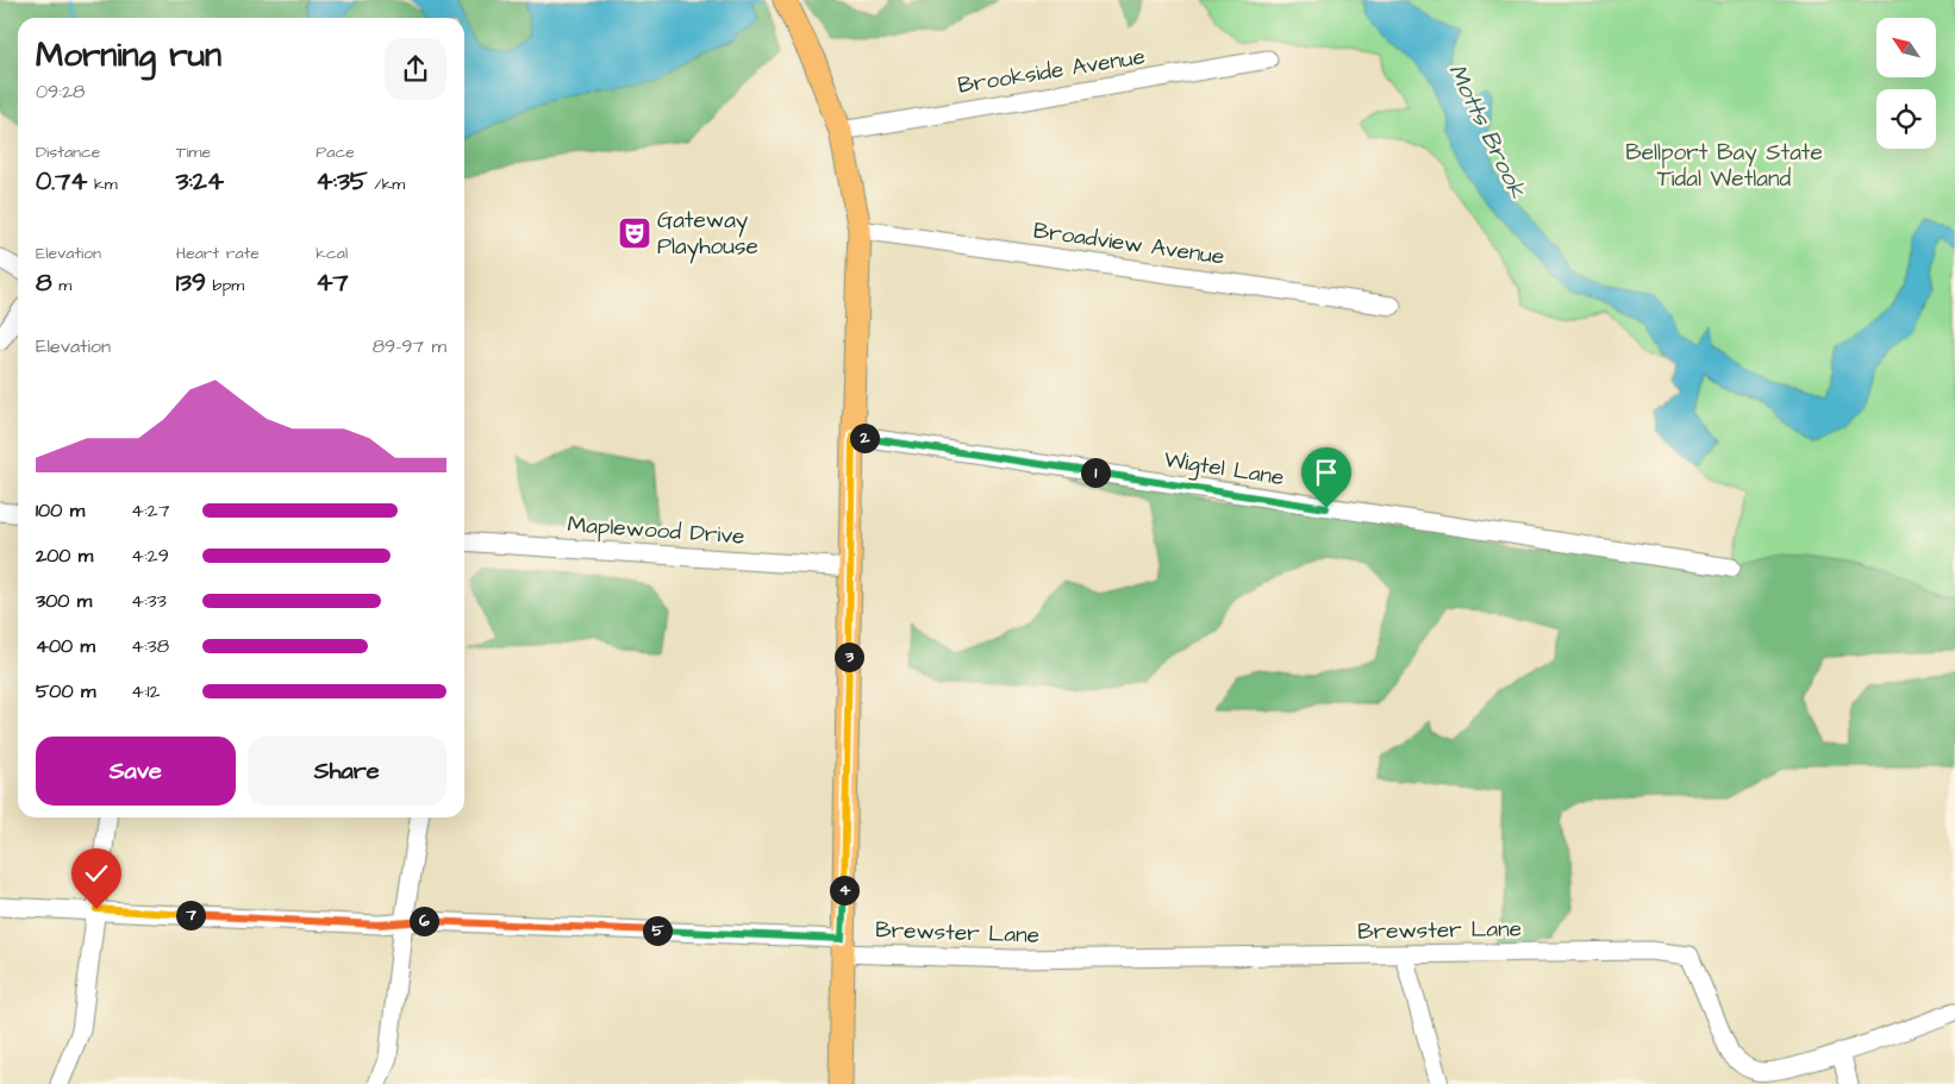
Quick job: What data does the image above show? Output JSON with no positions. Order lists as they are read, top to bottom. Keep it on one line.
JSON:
{"streets":{"street":["Brookside Avenue","Broadview Avenue","Wigtel Lane","Maplewood Drive","Brewster Lane"]},"water":["Motts Brook"],"parks":["Bellport Bay State Tidal Wetland"],"places":{"theatre":["Gateway Playhouse"]},"north":"top left","page":{"heading":["Morning run","09:28"],"stats":[["Distance","0.74 km"],["Time","3:24"],["Pace","4:35 /km"],["Elevation","8 m"],["Heart rate","139 bpm"],["kcal","47"]],"chart":["Elevation","89–97 m"],"pins":["2","1","3","4","7","6","5"],"list":[{"name":"100 m","note":"4:27"},{"name":"200 m","note":"4:29"},{"name":"300 m","note":"4:33"},{"name":"400 m","note":"4:38"},{"name":"500 m","note":"4:12"}],"buttons":["Save","Share"]}}
